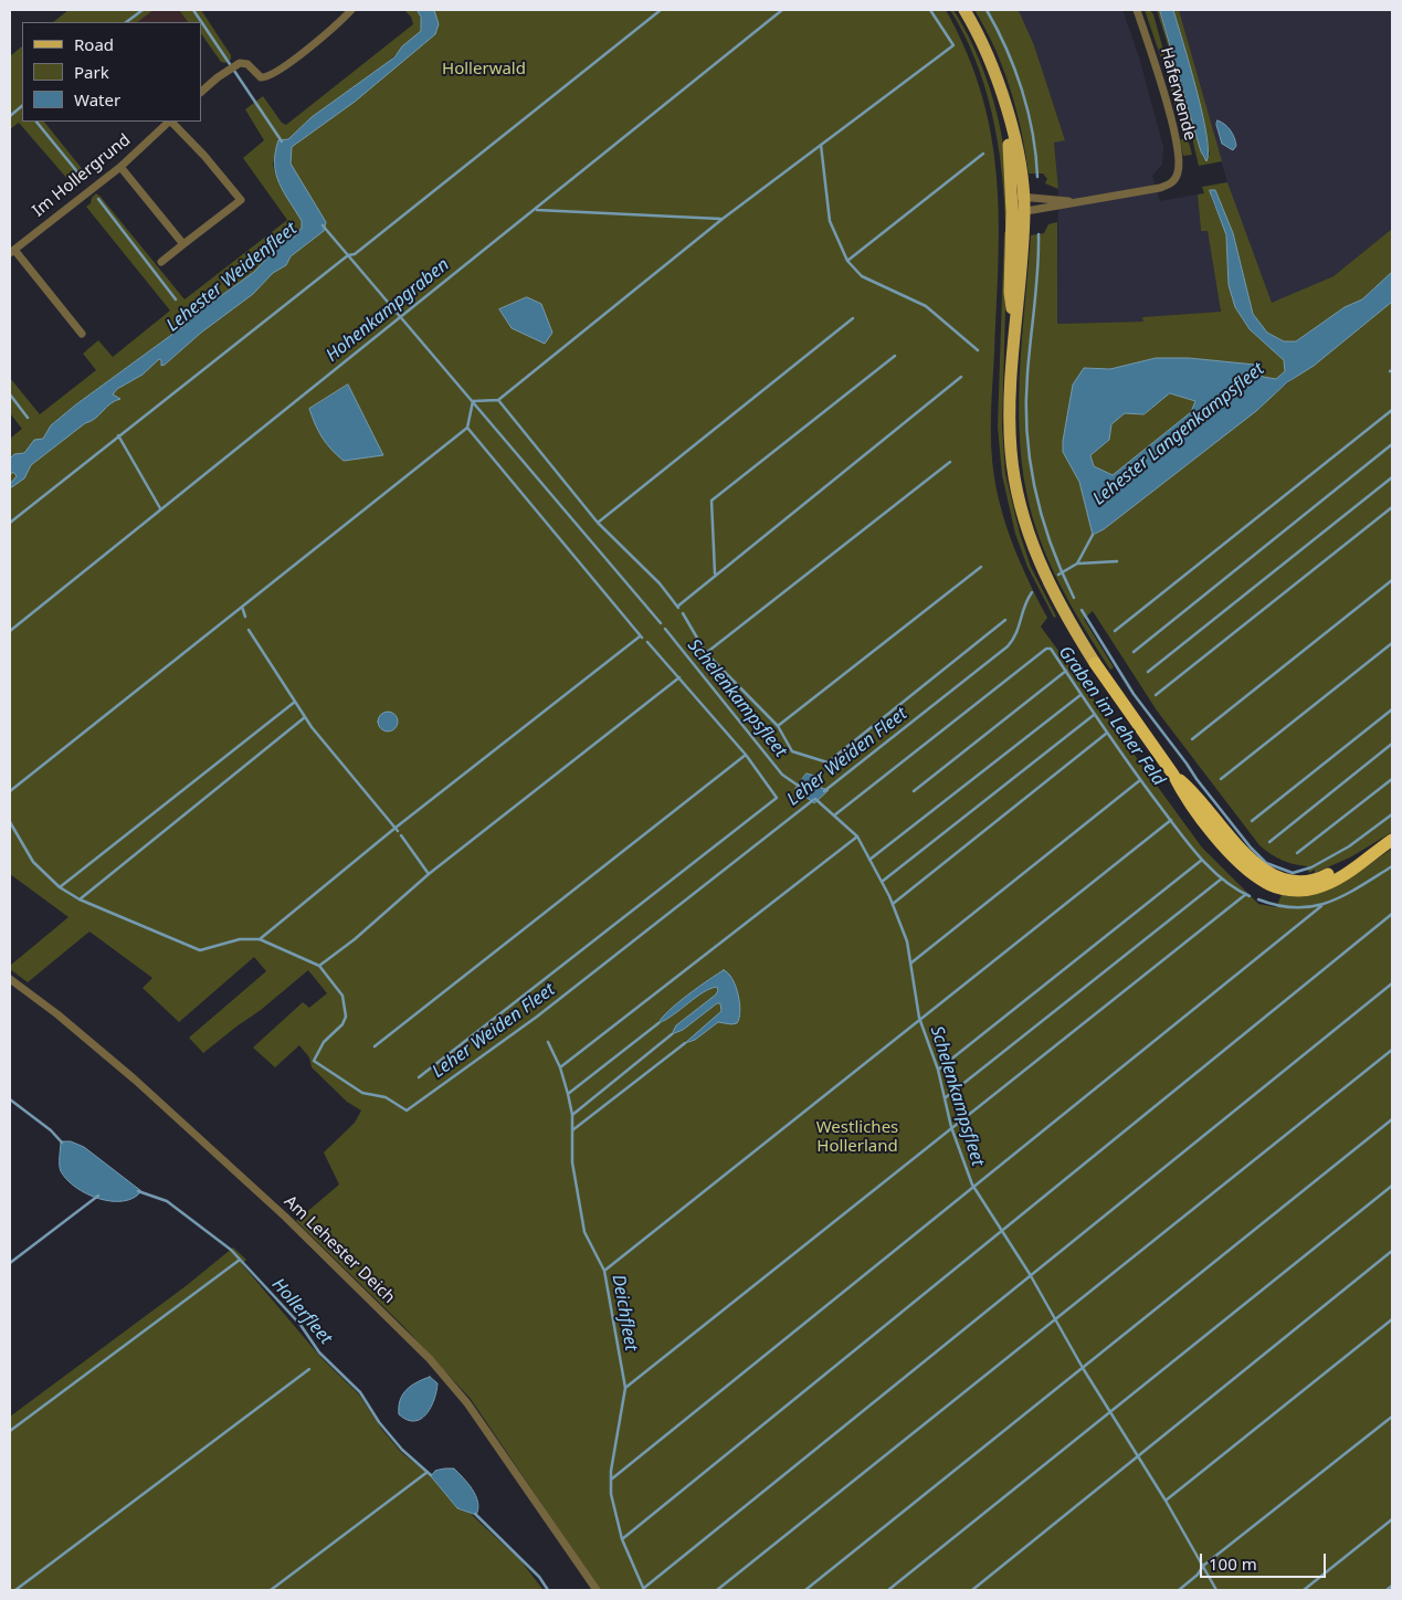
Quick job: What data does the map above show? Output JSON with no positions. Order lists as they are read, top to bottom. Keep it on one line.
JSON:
{"streets":{"street":["Haferwende","Im Hollergrund","Am Lehester Deich"]},"water":["Lehester Weidenfleet","Hohenkampgraben","Lehester Langenkampsfleet","Schelenkampsfleet","Graben im Leher Feld","Leher Weiden Fleet","Hollerfleet","Deichfleet"],"parks":["Hollerwald","Westliches Hollerland"],"legend":["Road","Park","Water"],"scale_bar":"100 m"}
